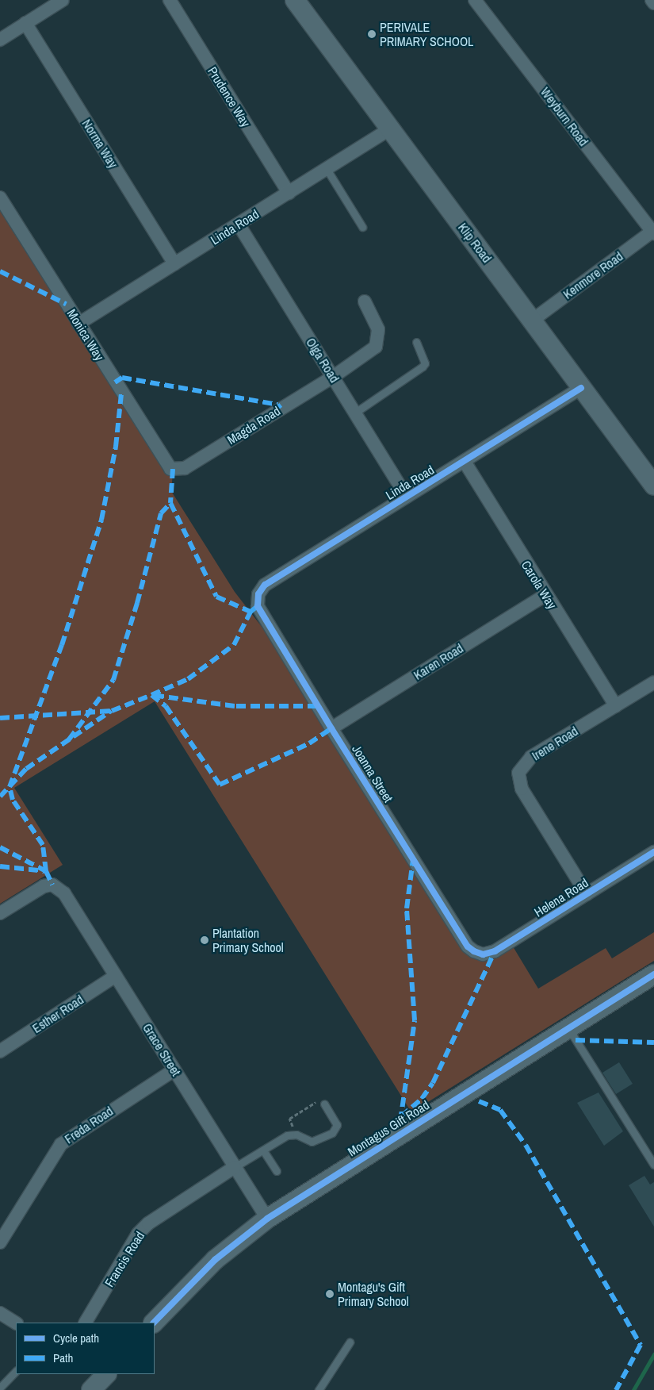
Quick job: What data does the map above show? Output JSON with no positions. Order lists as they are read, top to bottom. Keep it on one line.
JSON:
{"streets":{"street":["Prudence Way","Weyburn Road","Norma Way","Linda Road","Klip Road","Kenmore Road","Monica Way","Olga Road","Magda Road","Carola Way","Karen Road","Irene Road","Joanna Street","Helena Road","Esther Road","Grace Street","Freda Road","Montagus Gift Road","Francis Road"]},"crossings":[["Prudence Way","Linda Road"],["Weyburn Road","Kenmore Road"],["Norma Way","Linda Road"],["Linda Road","Klip Road"],["Linda Road","Monica Way"],["Linda Road","Olga Road"],["Linda Road","Carola Way"],["Linda Road","Joanna Street"],["Klip Road","Kenmore Road"],["Monica Way","Magda Road"],["Olga Road","Magda Road"],["Carola Way","Karen Road"],["Carola Way","Irene Road"],["Karen Road","Joanna Street"],["Irene Road","Helena Road"],["Joanna Street","Helena Road"],["Esther Road","Grace Street"],["Grace Street","Freda Road"],["Grace Street","Montagus Gift Road"],["Grace Street","Francis Road"]],"places":["PERIVALE PRIMARY SCHOOL","Plantation Primary School","Montagu's Gift Primary School"],"legend":["Cycle path","Path"]}
